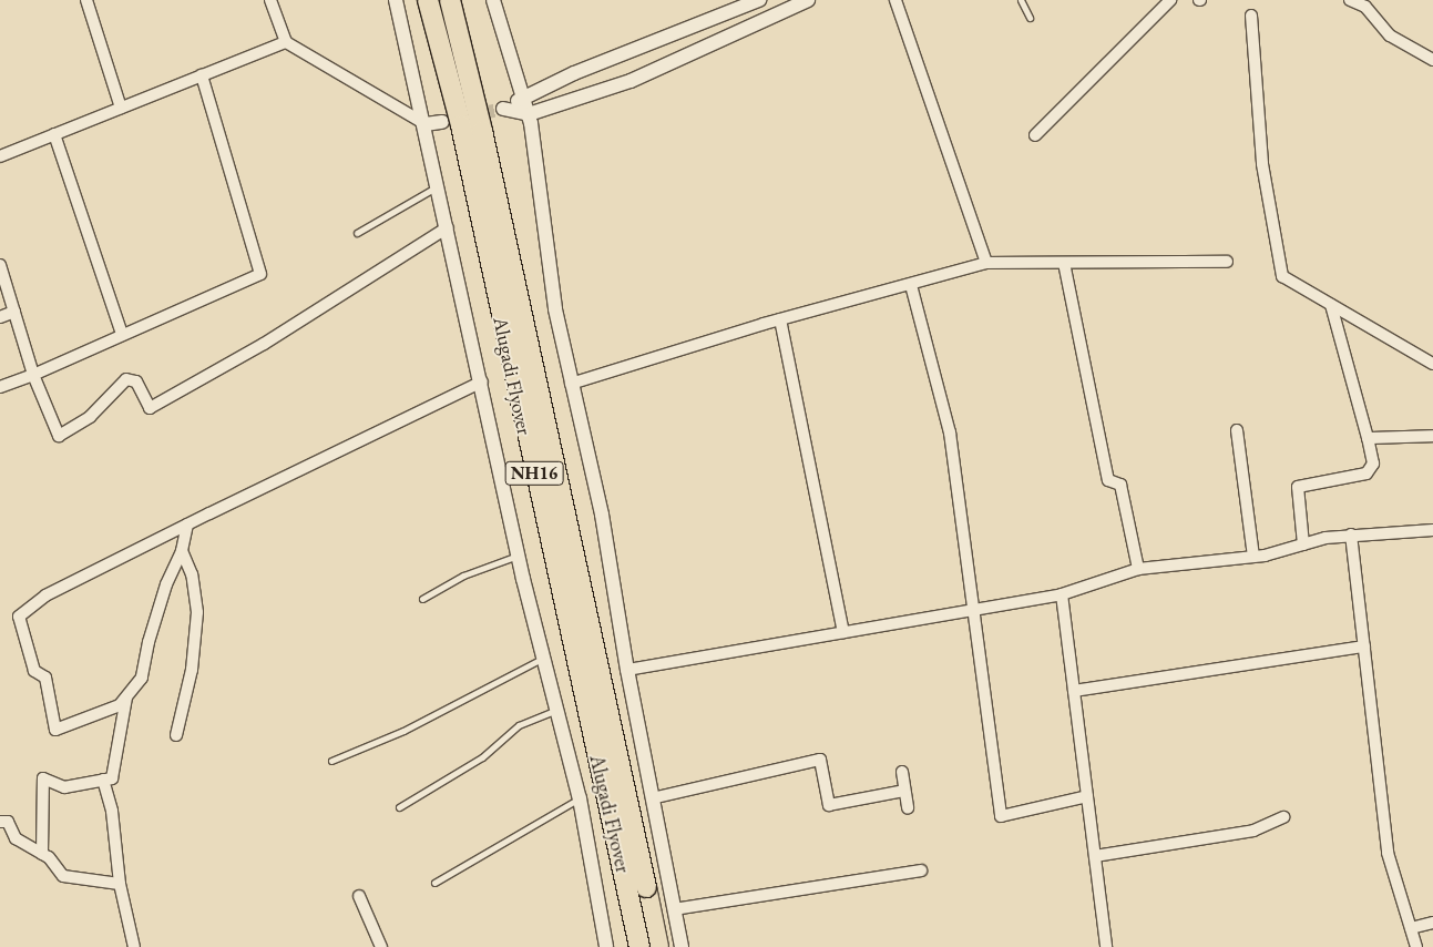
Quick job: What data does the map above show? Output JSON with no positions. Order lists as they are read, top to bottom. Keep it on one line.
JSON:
{"streets":{"highway":["Alugadi Flyover","NH16"]}}
